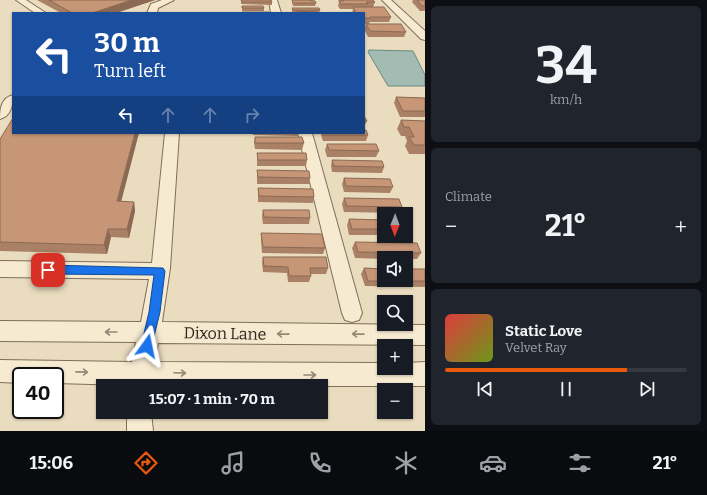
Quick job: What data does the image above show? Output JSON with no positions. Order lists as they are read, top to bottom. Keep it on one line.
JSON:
{"streets":{"street":["Dixon Lane"]},"north":"bottom","page":{"tile":[["34","km/h"],"Climate"],"turn":["30 m","Turn left"],"map_buttons":["+","−"],"heat":["−","21°","+"],"song":["Static Love","Velvet Ray"],"limit":"40","trip":"15:07 · 1 min · 70 m","tabs":["15:06","21°"]}}
